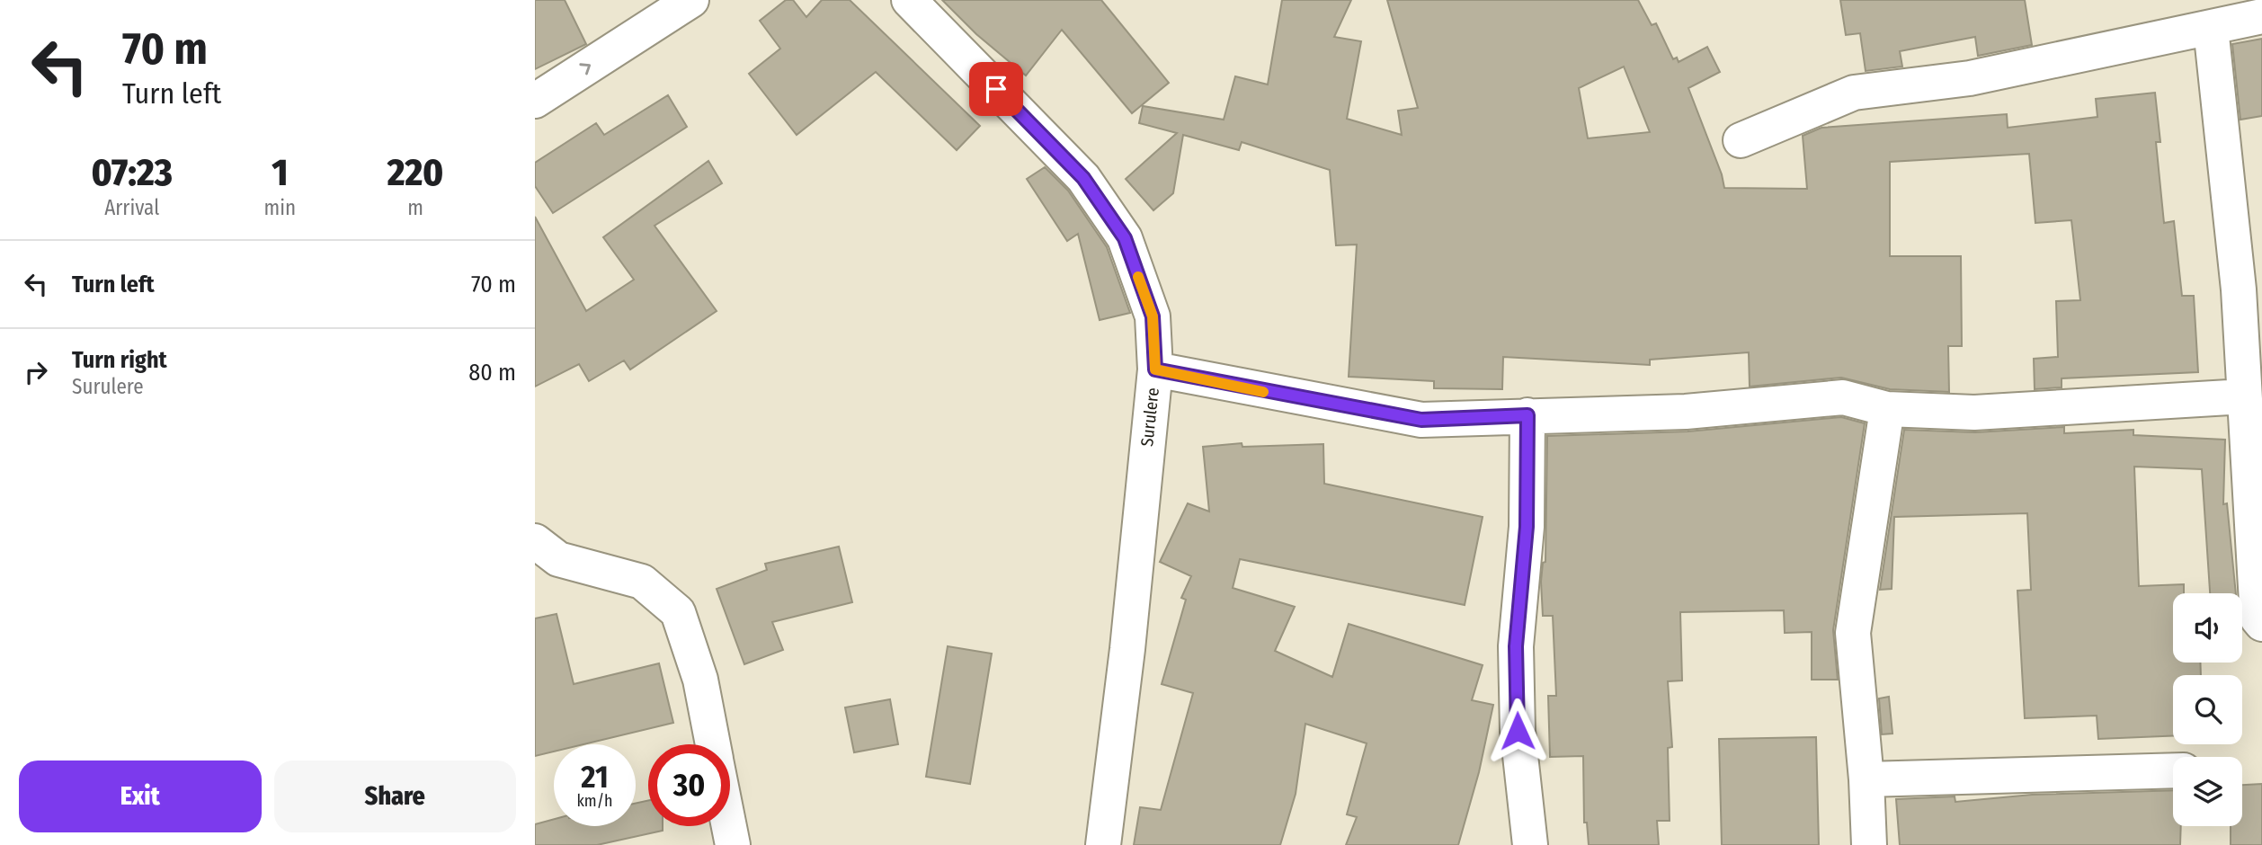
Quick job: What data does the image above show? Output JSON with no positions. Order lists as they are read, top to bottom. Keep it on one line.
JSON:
{"streets":{"street":["Surulere"]},"page":{"turn":["70 m","Turn left"],"eta":["07:23","Arrival","1","min","220","m"],"list":[{"name":"Turn left","value":"70 m"},{"name":"Turn right","note":"Surulere","value":"80 m"}],"speed":"21 km/h","limit":"30","buttons":["Exit","Share"]}}
